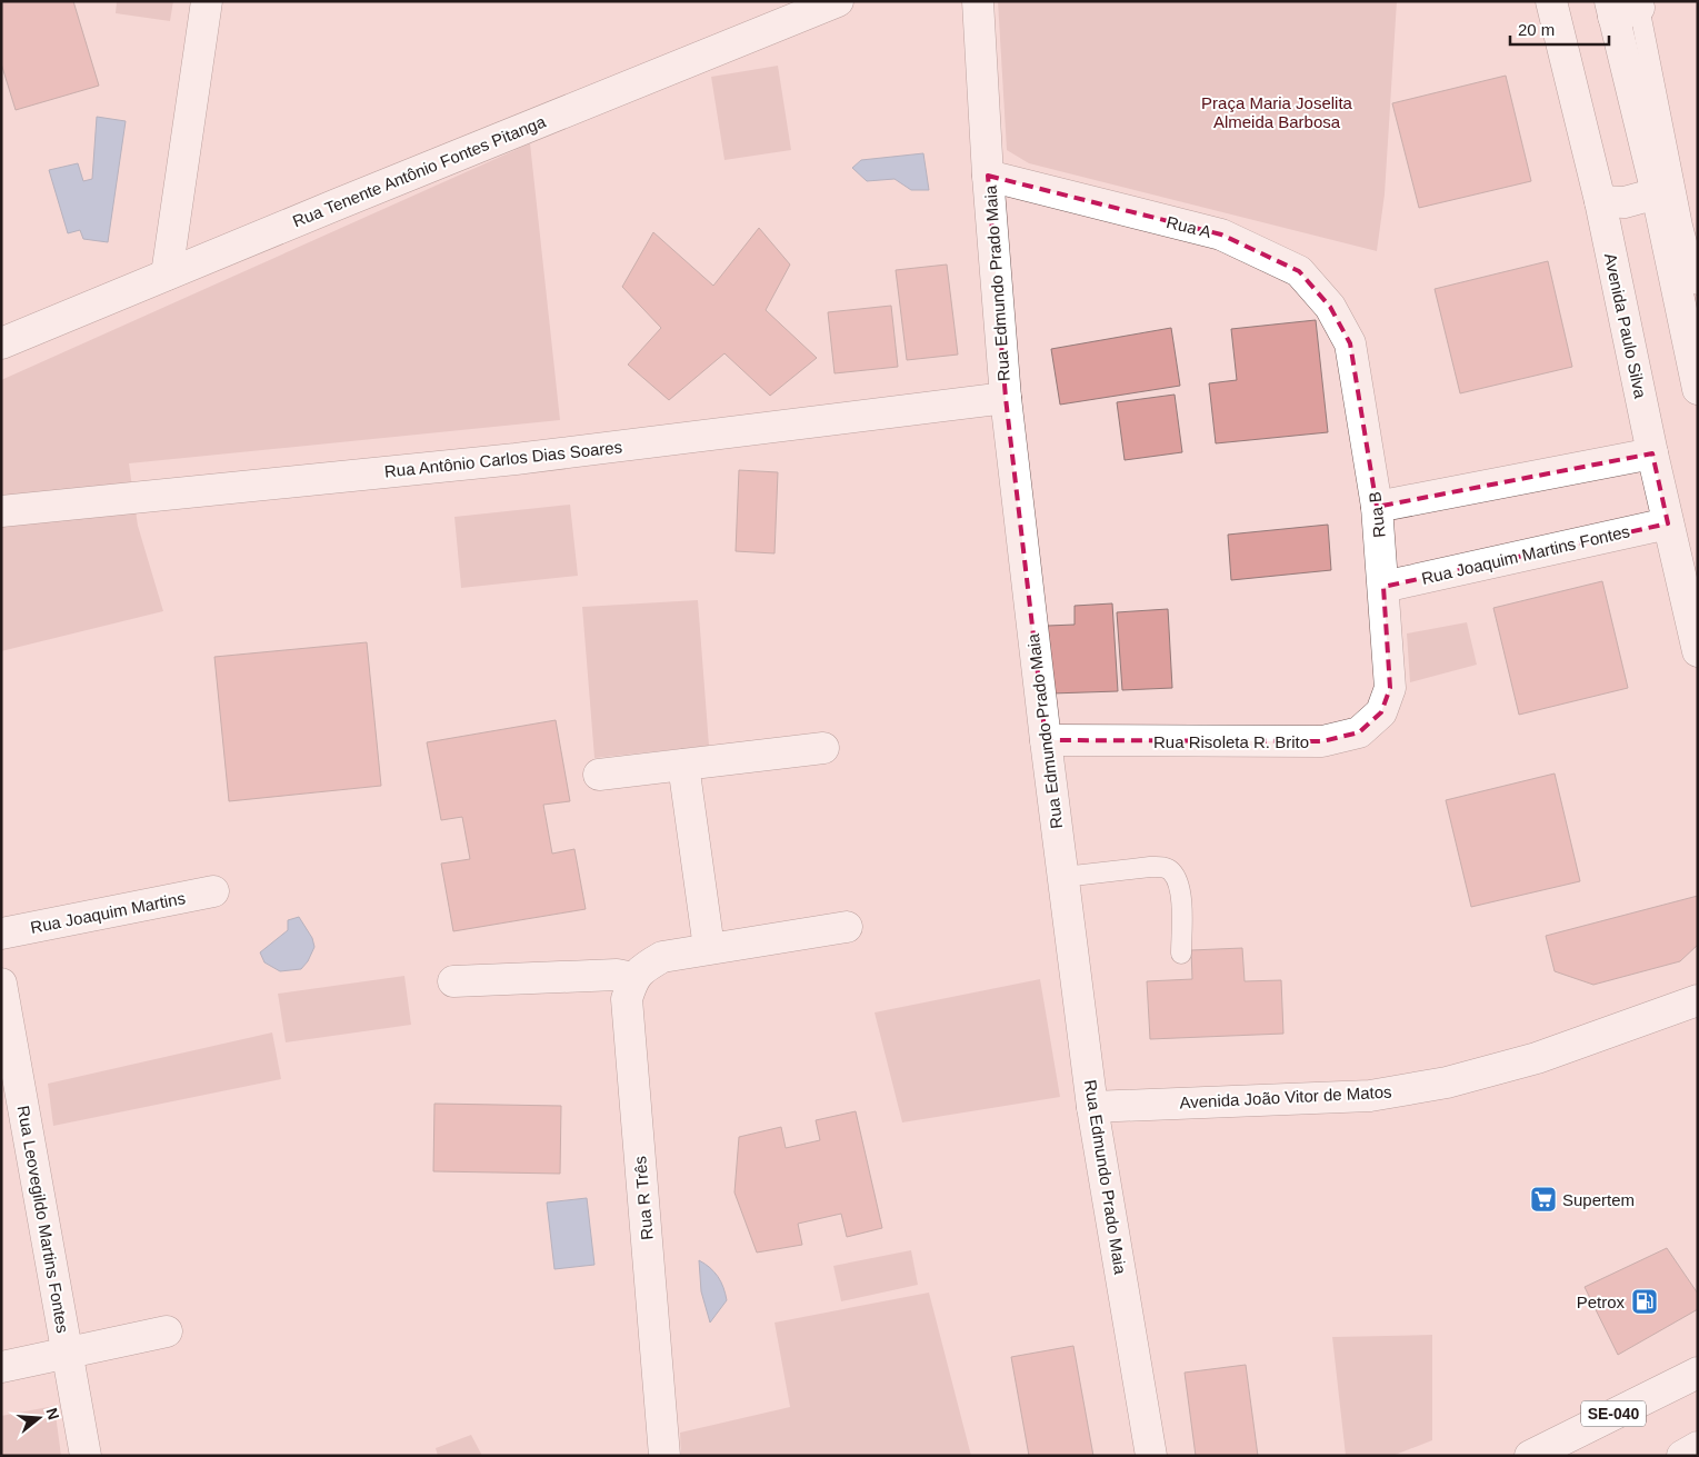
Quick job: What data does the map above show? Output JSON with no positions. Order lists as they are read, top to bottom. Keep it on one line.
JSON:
{"streets":{"street":["Rua Tenente Antônio Fontes Pitanga","Rua A","Rua Edmundo Prado Maia","Avenida Paulo Silva","Rua Antônio Carlos Dias Soares","Rua B","Rua Joaquim Martins Fontes","Rua Risoleta R. Brito","Rua Joaquim Martins","Avenida João Vitor de Matos","Rua R Três","Rua Leovegildo Martins Fontes","SE-040"]},"crossings":[["Rua A","Rua Edmundo Prado Maia"],["Rua A","Rua B"],["Rua Edmundo Prado Maia","Rua Antônio Carlos Dias Soares"],["Rua Edmundo Prado Maia","Rua Risoleta R. Brito"],["Rua Edmundo Prado Maia","Avenida João Vitor de Matos"],["Avenida Paulo Silva","Rua Joaquim Martins Fontes"],["Rua B","Rua Joaquim Martins Fontes"],["Rua B","Rua Risoleta R. Brito"]],"parks":["Praça Maria Joselita Almeida Barbosa"],"places":{"supermarket":["Supertem"],"fuel station":["Petrox"]},"scale_bar":"20 m","north":"right"}
